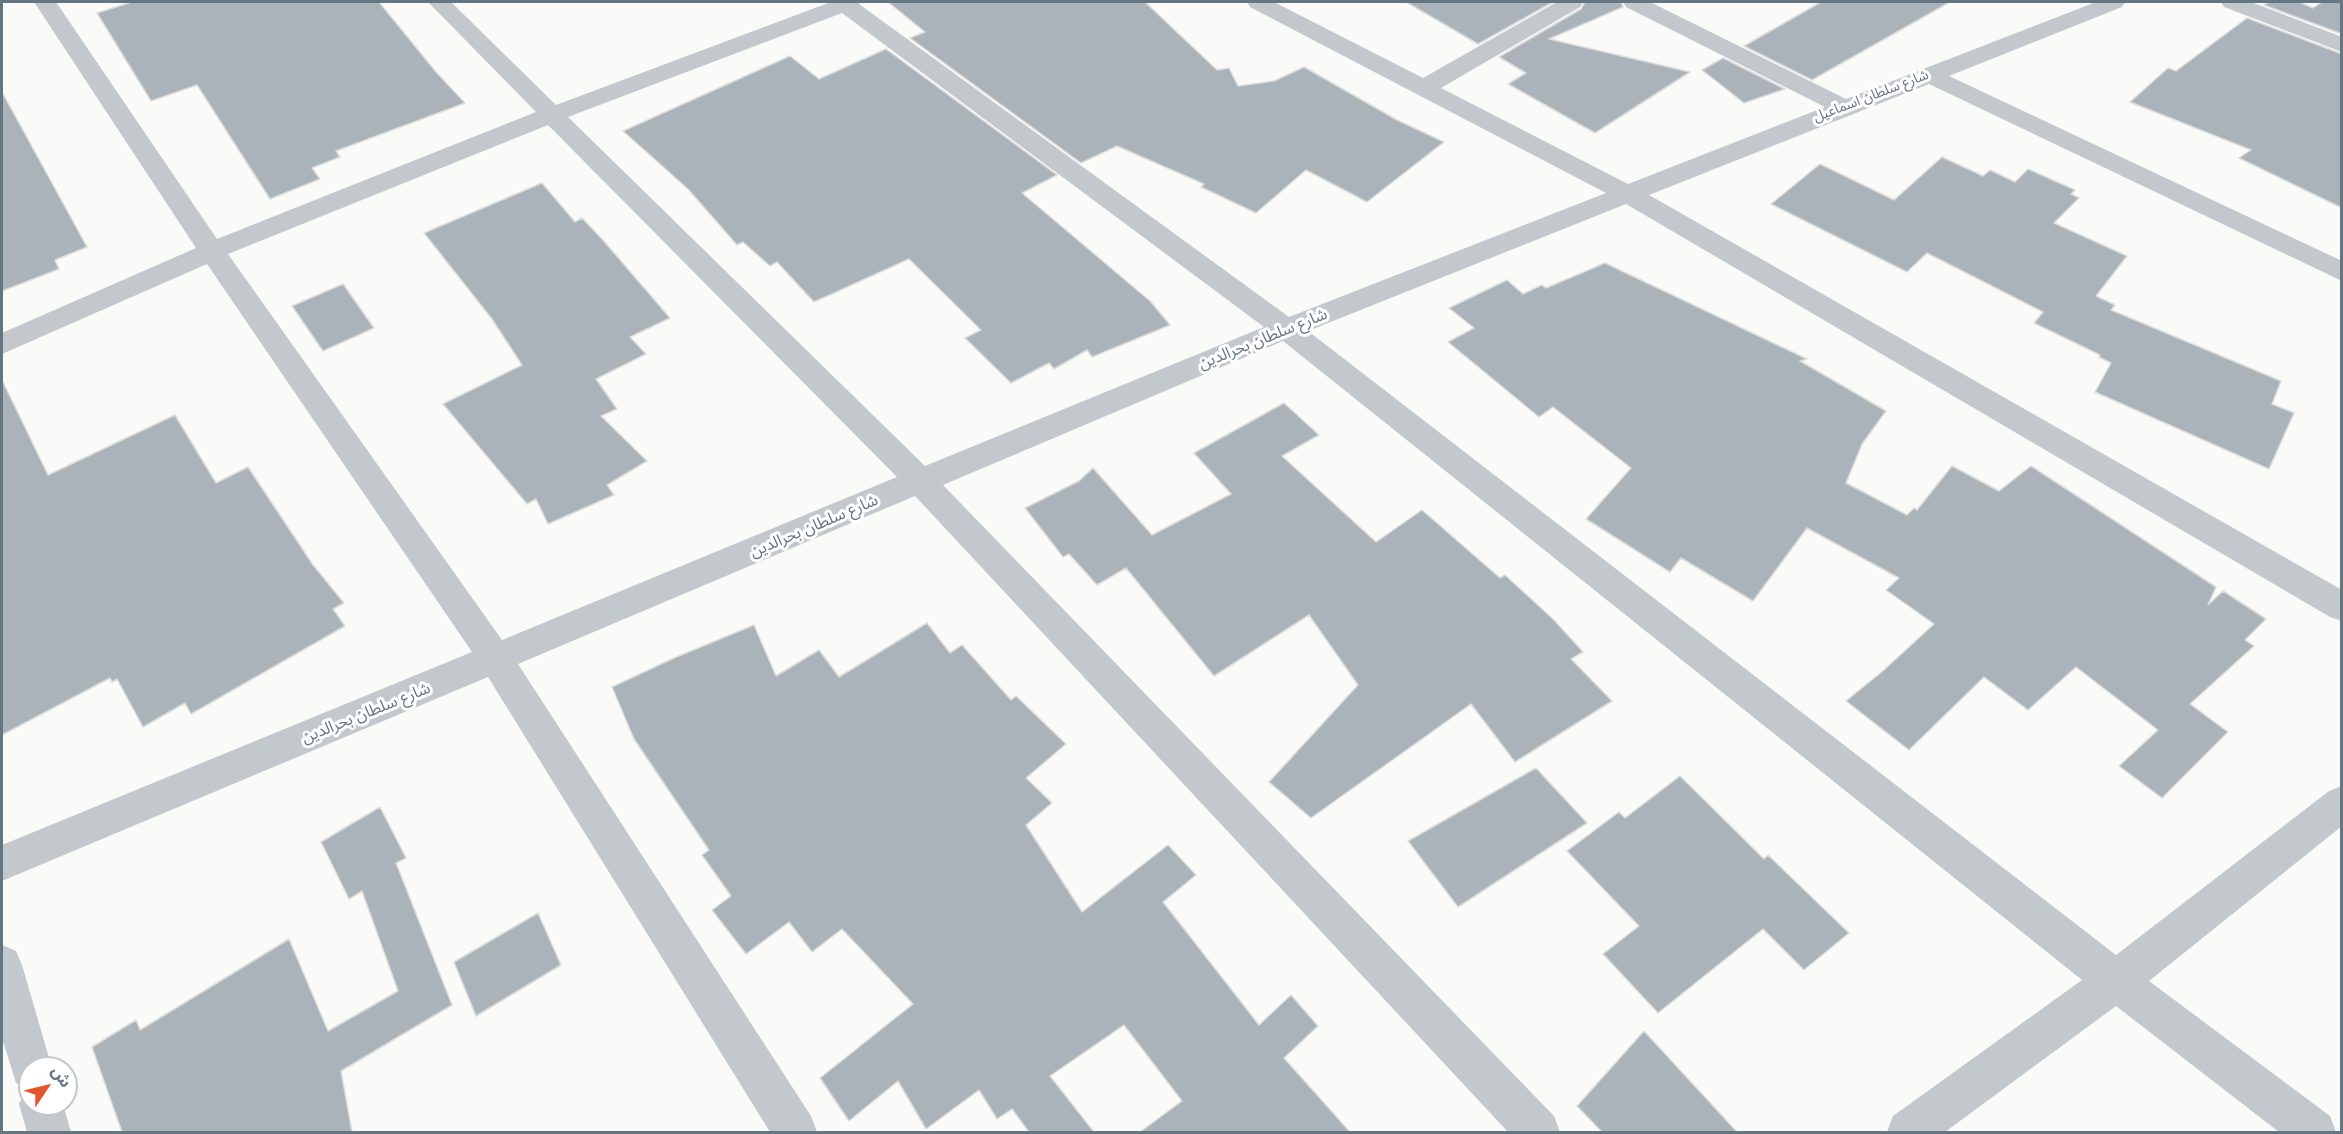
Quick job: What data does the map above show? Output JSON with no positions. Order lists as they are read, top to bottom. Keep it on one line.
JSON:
{"streets":{"street":["شارع سلطان اسماعيل","شارع سلطان بحرالدين"]},"crossings":[["شارع سلطان اسماعيل","شارع سلطان بحرالدين"]],"north":"top right"}
